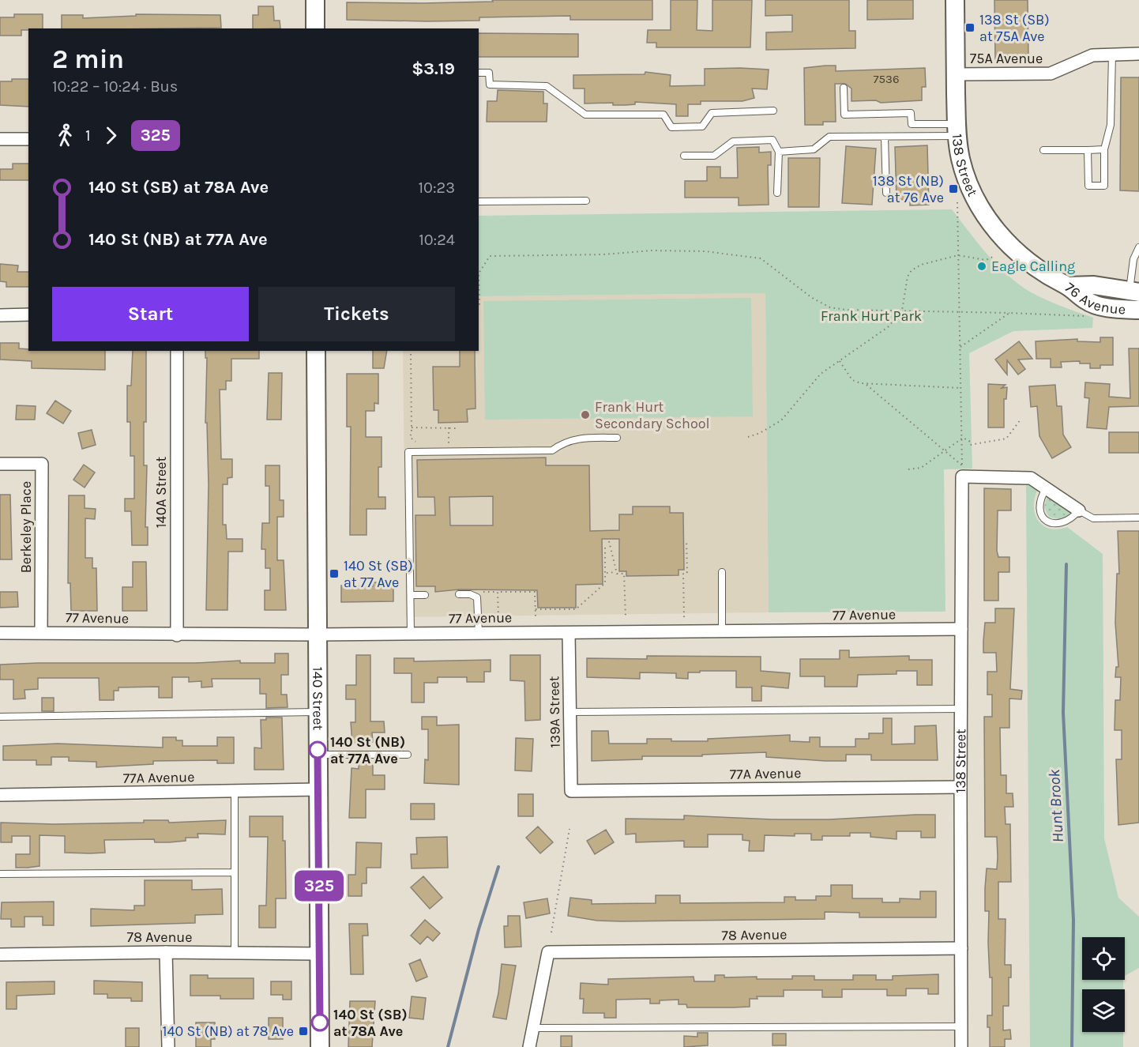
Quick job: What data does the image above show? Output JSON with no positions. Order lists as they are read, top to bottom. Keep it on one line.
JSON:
{"streets":{"main road":["138 Street","76 Avenue","140 Street"],"street":["75A Avenue","140A Street","Berkeley Place","77 Avenue","139A Street","77A Avenue","78 Avenue"]},"crossings":[["75A Avenue","138 Street"],["138 Street","76 Avenue"],["138 Street","77 Avenue"],["138 Street","77A Avenue"],["138 Street","78 Avenue"],["140A Street","77 Avenue"],["Berkeley Place","77 Avenue"],["77 Avenue","140 Street"],["77 Avenue","139A Street"],["140 Street","77A Avenue"],["140 Street","78 Avenue"],["139A Street","77A Avenue"]],"water":["Hunt Brook"],"parks":["Frank Hurt Park"],"places":{"transit":["138 St (SB) at 75A Ave","138 St (NB) at 76 Ave","140 St (SB) at 77 Ave","140 St (NB) at 78 Ave"],"other":["Eagle Calling","Frank Hurt Secondary School","140 St (NB) at 77A Ave","140 St (SB) at 78A Ave"]},"lines":["bus line 325"],"house_numbers":["7536"],"page":{"on_map":"325","heading":["2 min","10:22 – 10:24 · Bus","$3.19"],"legs":["1","325"],"list":[{"name":"140 St (SB) at 78A Ave","value":"10:23"},{"name":"140 St (NB) at 77A Ave","value":"10:24"}],"buttons":["Start","Tickets"]}}
